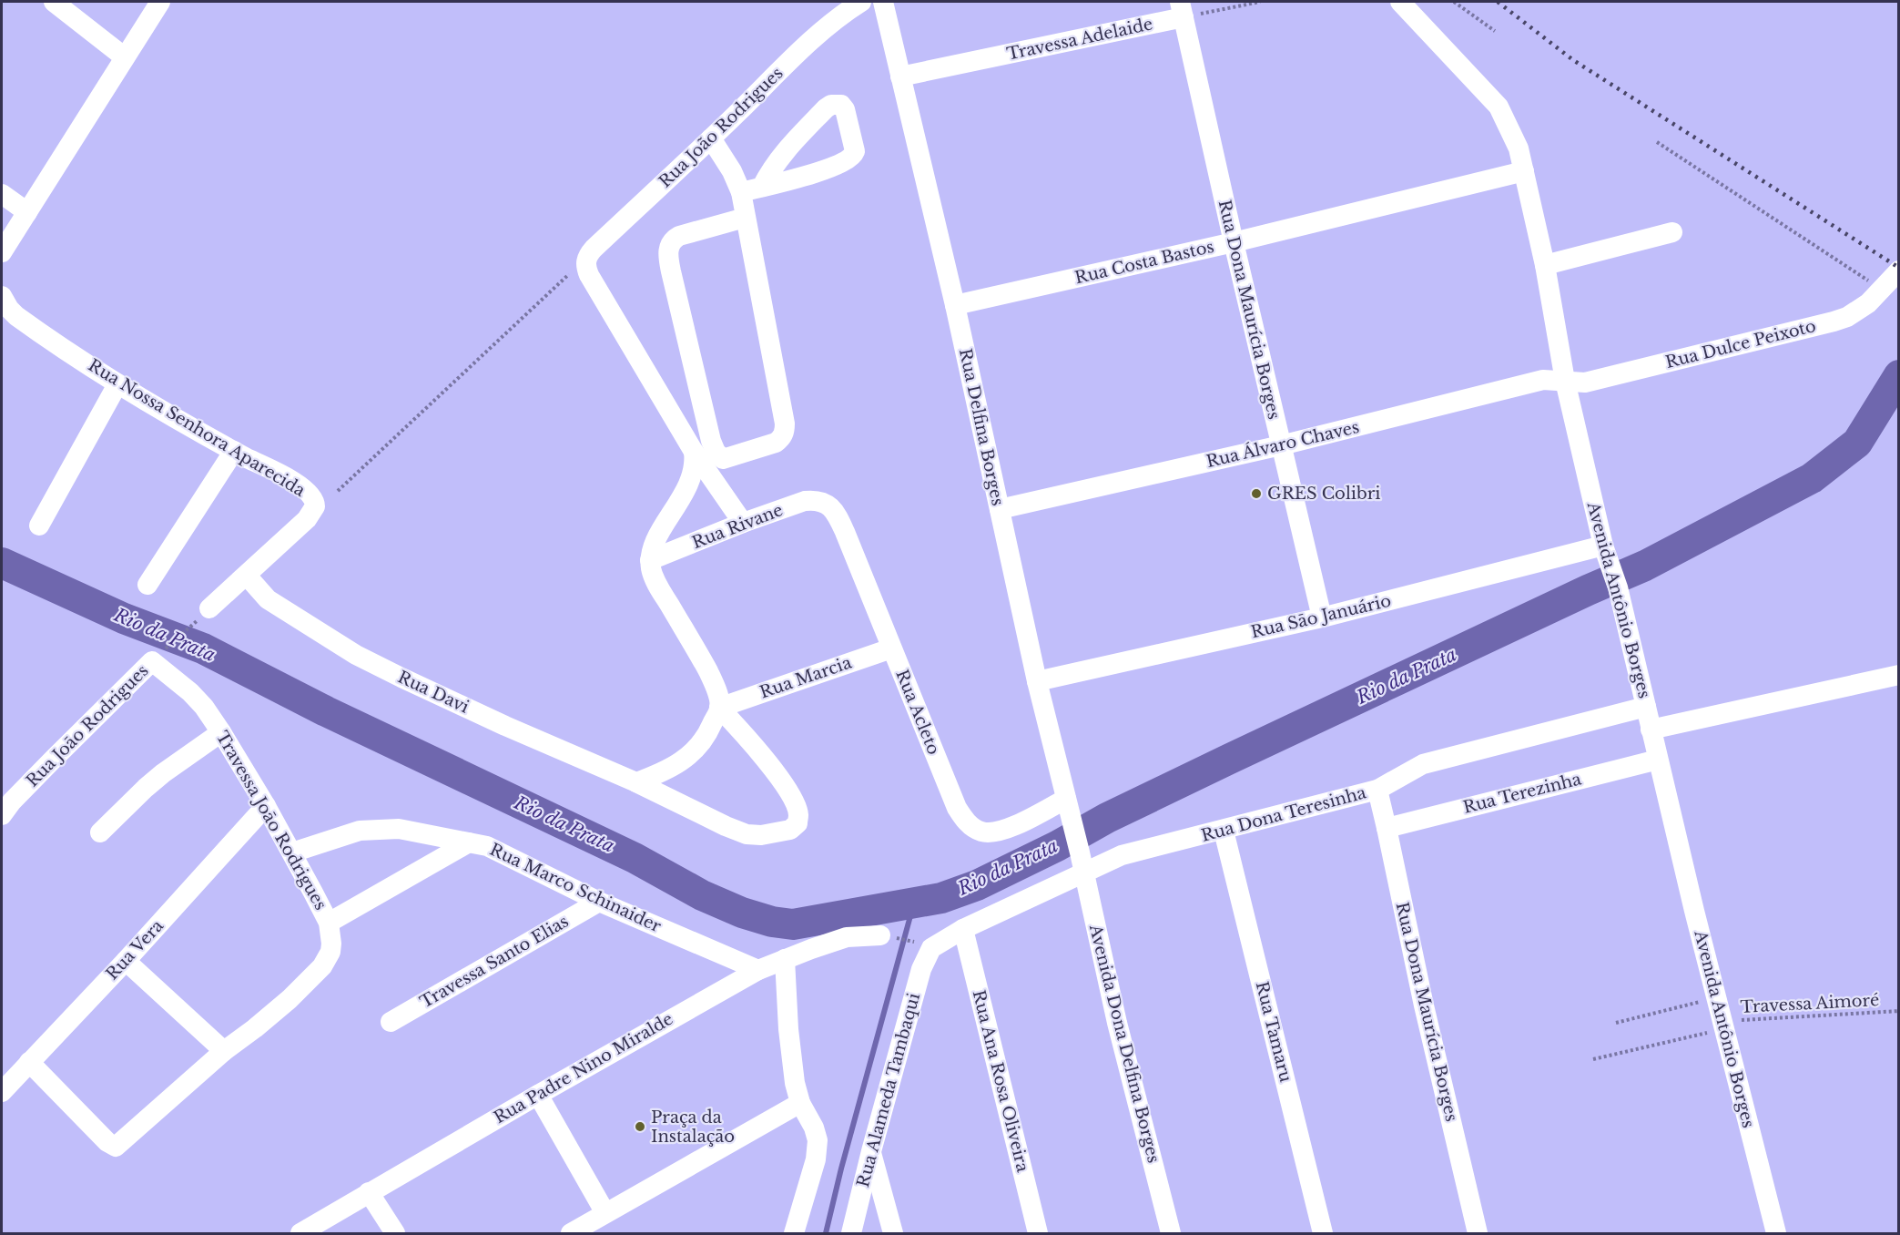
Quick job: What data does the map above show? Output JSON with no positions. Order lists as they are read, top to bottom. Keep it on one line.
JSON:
{"streets":{"street":["Travessa Adelaide","Rua João Rodrigues","Rua Costa Bastos","Rua Dona Maurícia Borges","Rua Dulce Peixoto","Rua Delfina Borges","Rua Nossa Senhora Aparecida","Rua Álvaro Chaves","Rua Rivane","Avenida Antônio Borges","Rua Sāo Januário","Rua Marcia","Rua Davi","Rua Acleto","Rua Joāo Rodrigues","Rua Terezinha","Rua Dona Teresinha","Travessa Joāo Rodrigues","Rua Marco Schinaider","Rua Vera","Travessa Santo Elias","Rua Tamaru","Avenida Dona Delfina Borges","Rua Padre Nino Miralde","Rua Ana Rosa Oliveira","Rua Alameda Tambaqui"],"path":["Travessa Aimoré"]},"crossings":[["Travessa Adelaide","Rua Dona Maurícia Borges"],["Travessa Adelaide","Rua Delfina Borges"],["Rua Costa Bastos","Rua Dona Maurícia Borges"],["Rua Costa Bastos","Rua Delfina Borges"],["Rua Costa Bastos","Avenida Antônio Borges"],["Rua Dona Maurícia Borges","Rua Álvaro Chaves"],["Rua Dona Maurícia Borges","Rua Sāo Januário"],["Rua Dona Maurícia Borges","Rua Terezinha"],["Rua Dona Maurícia Borges","Rua Dona Teresinha"],["Rua Dulce Peixoto","Rua Álvaro Chaves"],["Rua Dulce Peixoto","Avenida Antônio Borges"],["Rua Delfina Borges","Rua Álvaro Chaves"],["Rua Delfina Borges","Rua Sāo Januário"],["Rua Delfina Borges","Rua Acleto"],["Rua Delfina Borges","Avenida Dona Delfina Borges"],["Rua Nossa Senhora Aparecida","Rua Davi"],["Rua Álvaro Chaves","Avenida Antônio Borges"],["Rua Rivane","Rua Davi"],["Rua Rivane","Rua Acleto"],["Avenida Antônio Borges","Rua Sāo Januário"],["Avenida Antônio Borges","Rua Terezinha"],["Avenida Antônio Borges","Rua Dona Teresinha"],["Avenida Antônio Borges","Travessa Aimoré"],["Rua Marcia","Rua Davi"],["Rua Marcia","Rua Acleto"],["Rua Joāo Rodrigues","Travessa Joāo Rodrigues"],["Rua Dona Teresinha","Rua Tamaru"],["Rua Dona Teresinha","Avenida Dona Delfina Borges"],["Rua Dona Teresinha","Rua Ana Rosa Oliveira"],["Rua Dona Teresinha","Rua Alameda Tambaqui"],["Travessa Joāo Rodrigues","Rua Marco Schinaider"],["Travessa Joāo Rodrigues","Rua Vera"],["Rua Marco Schinaider","Travessa Santo Elias"],["Rua Marco Schinaider","Rua Padre Nino Miralde"]],"water":["Rio da Prata"],"places":["GRES Colibri","Praça da Instalação"]}
